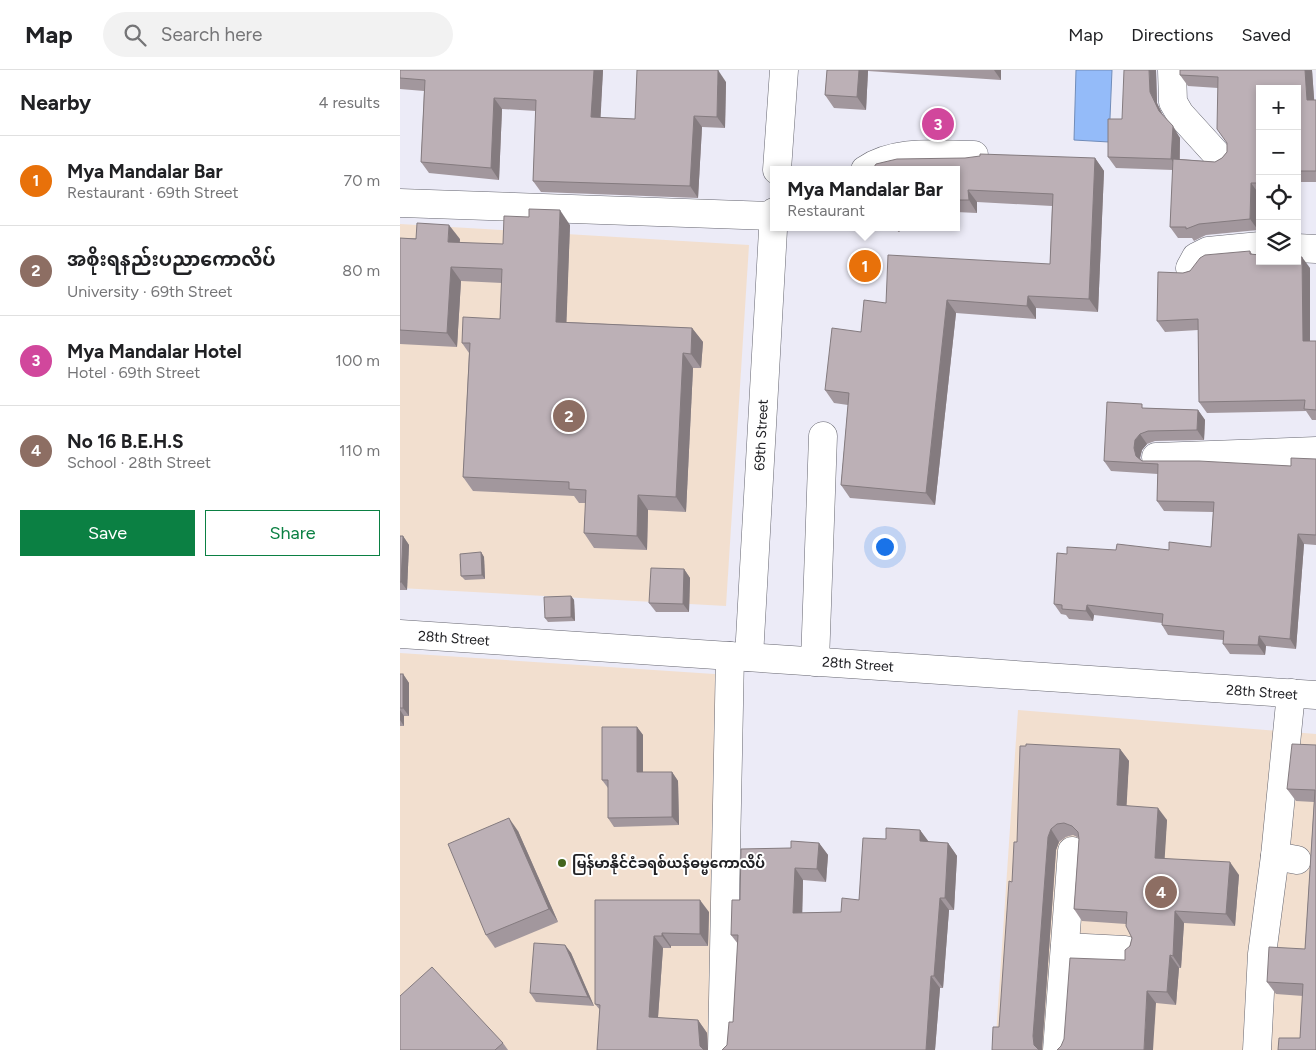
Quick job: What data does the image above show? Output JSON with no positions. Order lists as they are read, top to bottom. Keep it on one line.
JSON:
{"streets":{"street":["69th Street","28th Street"]},"crossings":[["69th Street","28th Street"]],"places":["မြန်မာနိုင်ငံခရစ်ယန်ဓမ္မကောလိပ်"],"page":{"header":"Map","search":"Search here","nav":["Map","Directions","Saved"],"heading":["Nearby","4 results"],"map_buttons":["+","−"],"pins":["3","1","2","4"],"list":[{"mark":"1","name":"Mya Mandalar Bar","note":"Restaurant · 69th Street","value":"70 m"},{"mark":"2","name":"အစိုးရနည်းပညာကောလိပ်","note":"University · 69th Street","value":"80 m"},{"mark":"3","name":"Mya Mandalar Hotel","note":"Hotel · 69th Street","value":"100 m"},{"mark":"4","name":"No 16 B.E.H.S","note":"School · 28th Street","value":"110 m"}],"popup":["Mya Mandalar Bar","Restaurant"],"buttons":["Save","Share"]}}
